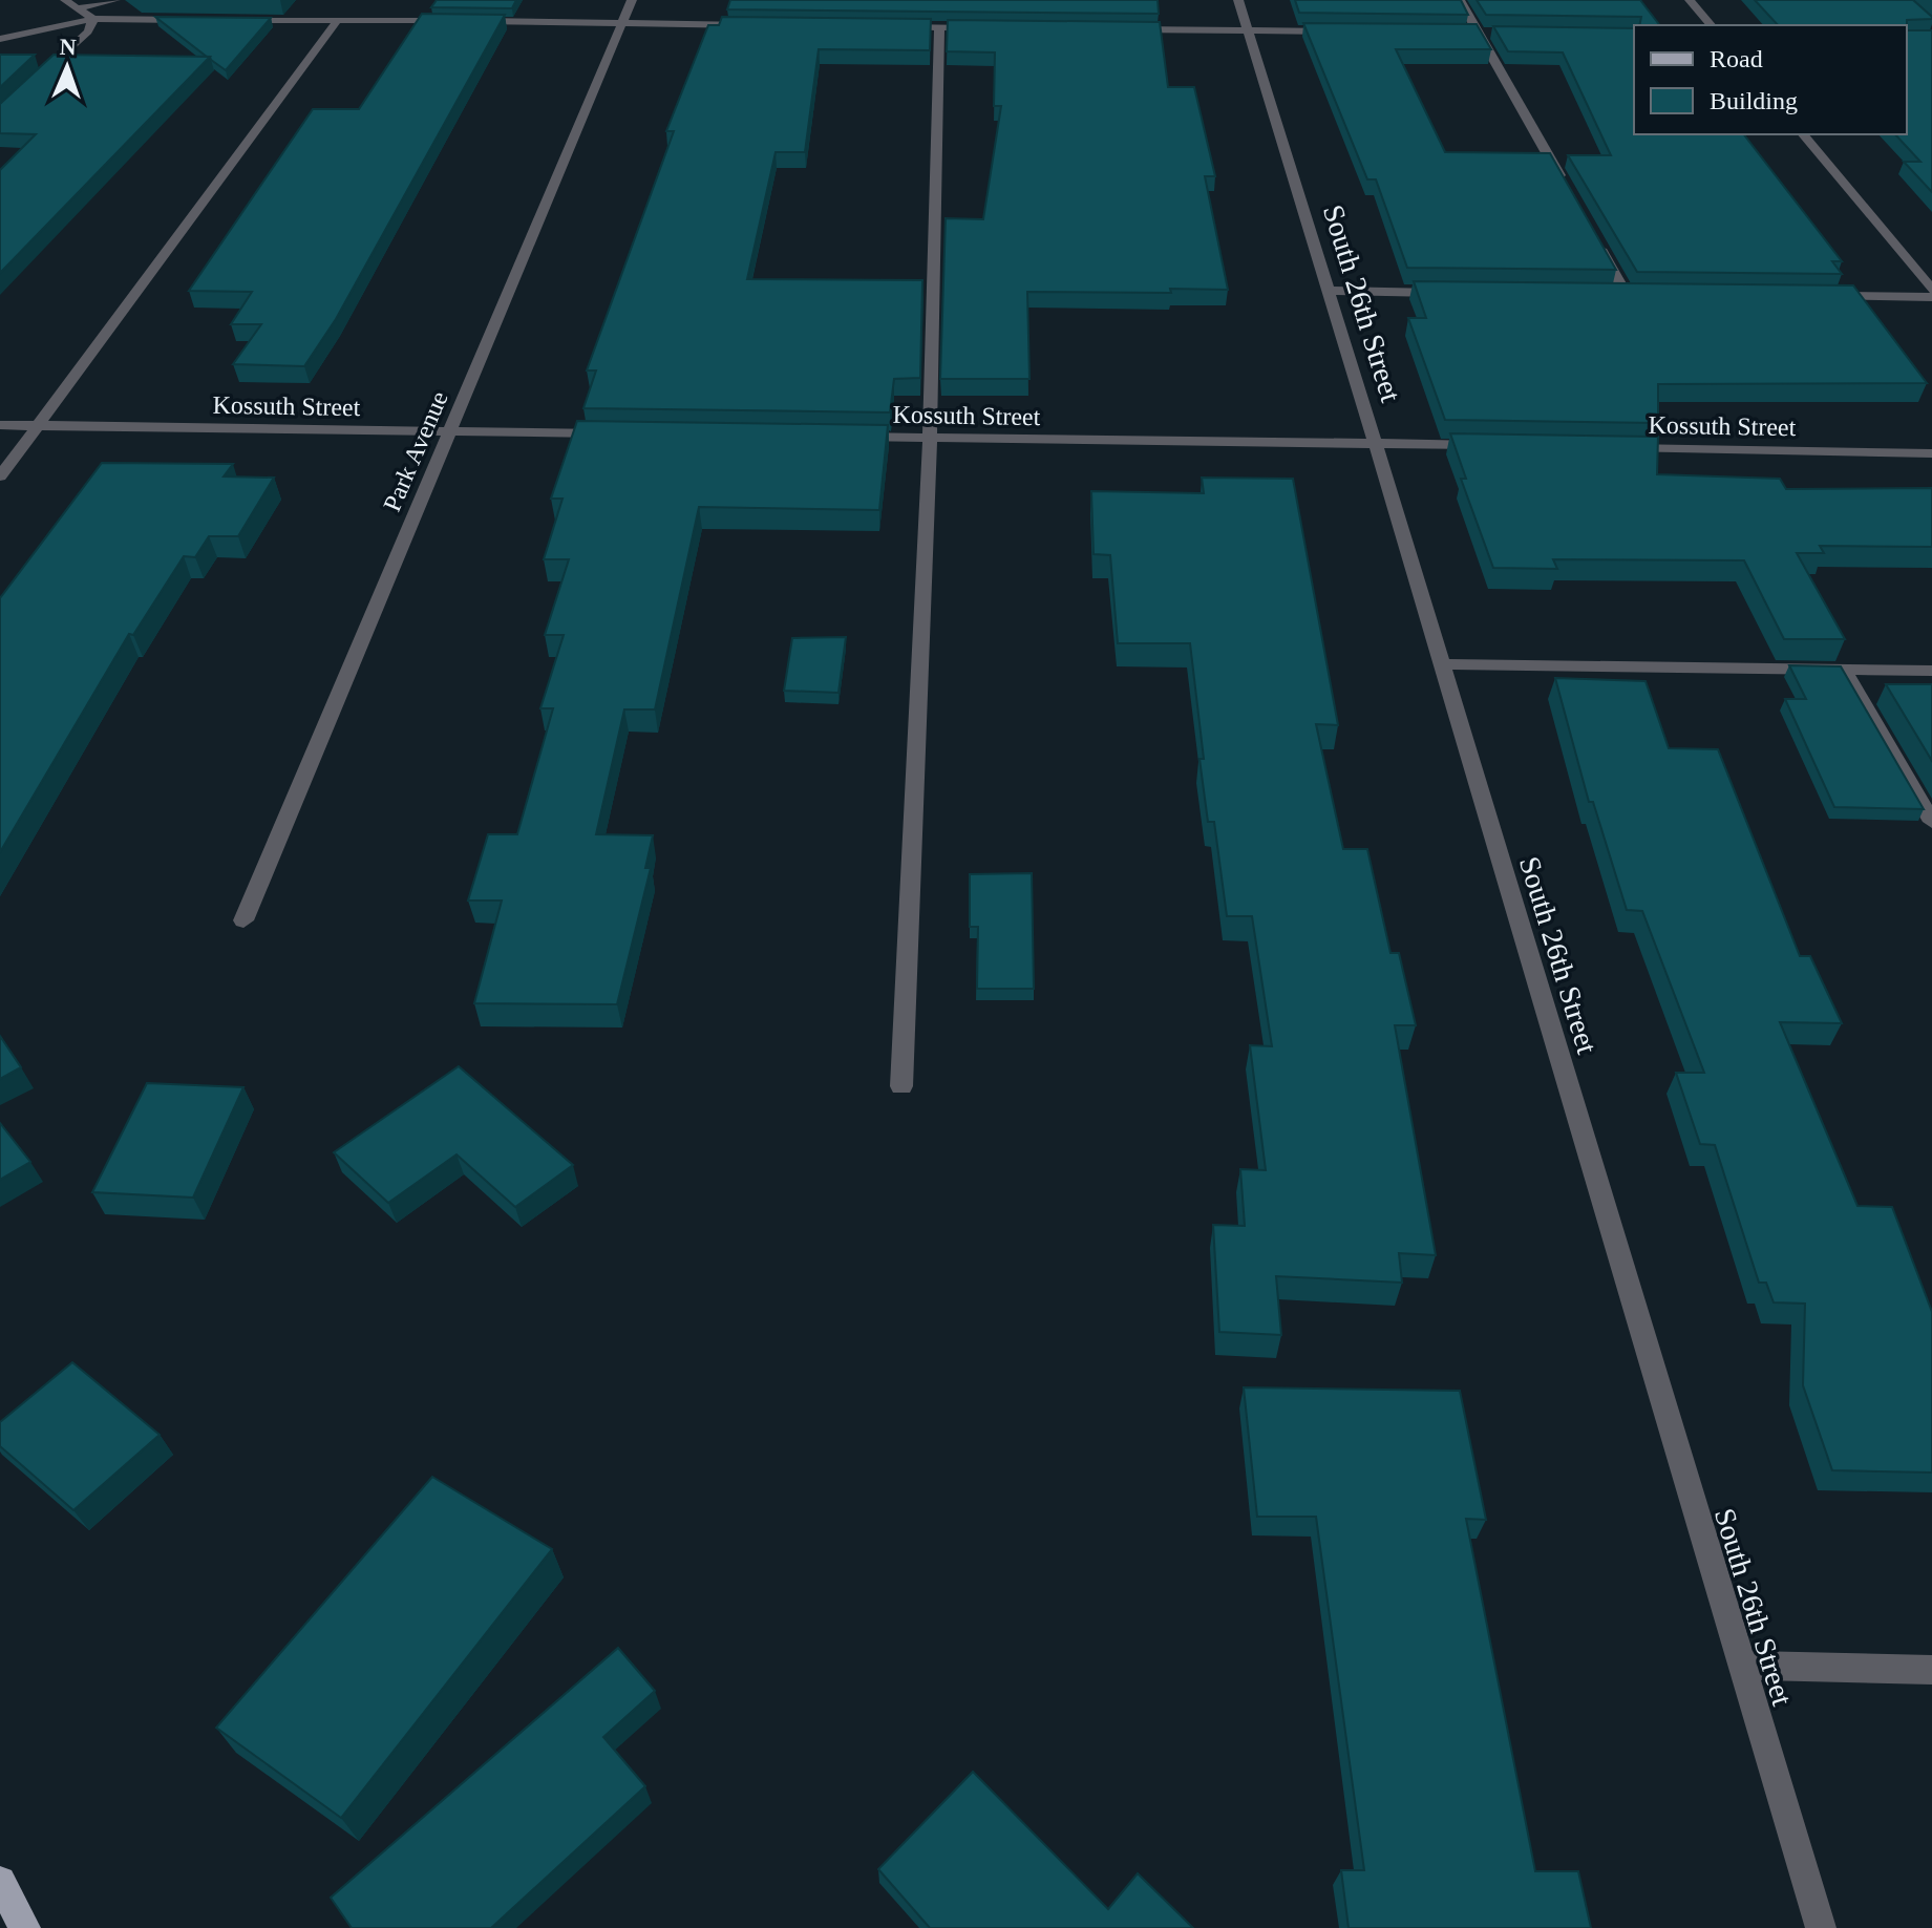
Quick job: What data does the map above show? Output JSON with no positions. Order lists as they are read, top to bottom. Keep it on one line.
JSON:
{"streets":{"street":["South 26th Street","Kossuth Street","Park Avenue"]},"crossings":[["South 26th Street","Kossuth Street"],["Kossuth Street","Park Avenue"]],"legend":["Road","Building"],"north":"top"}
